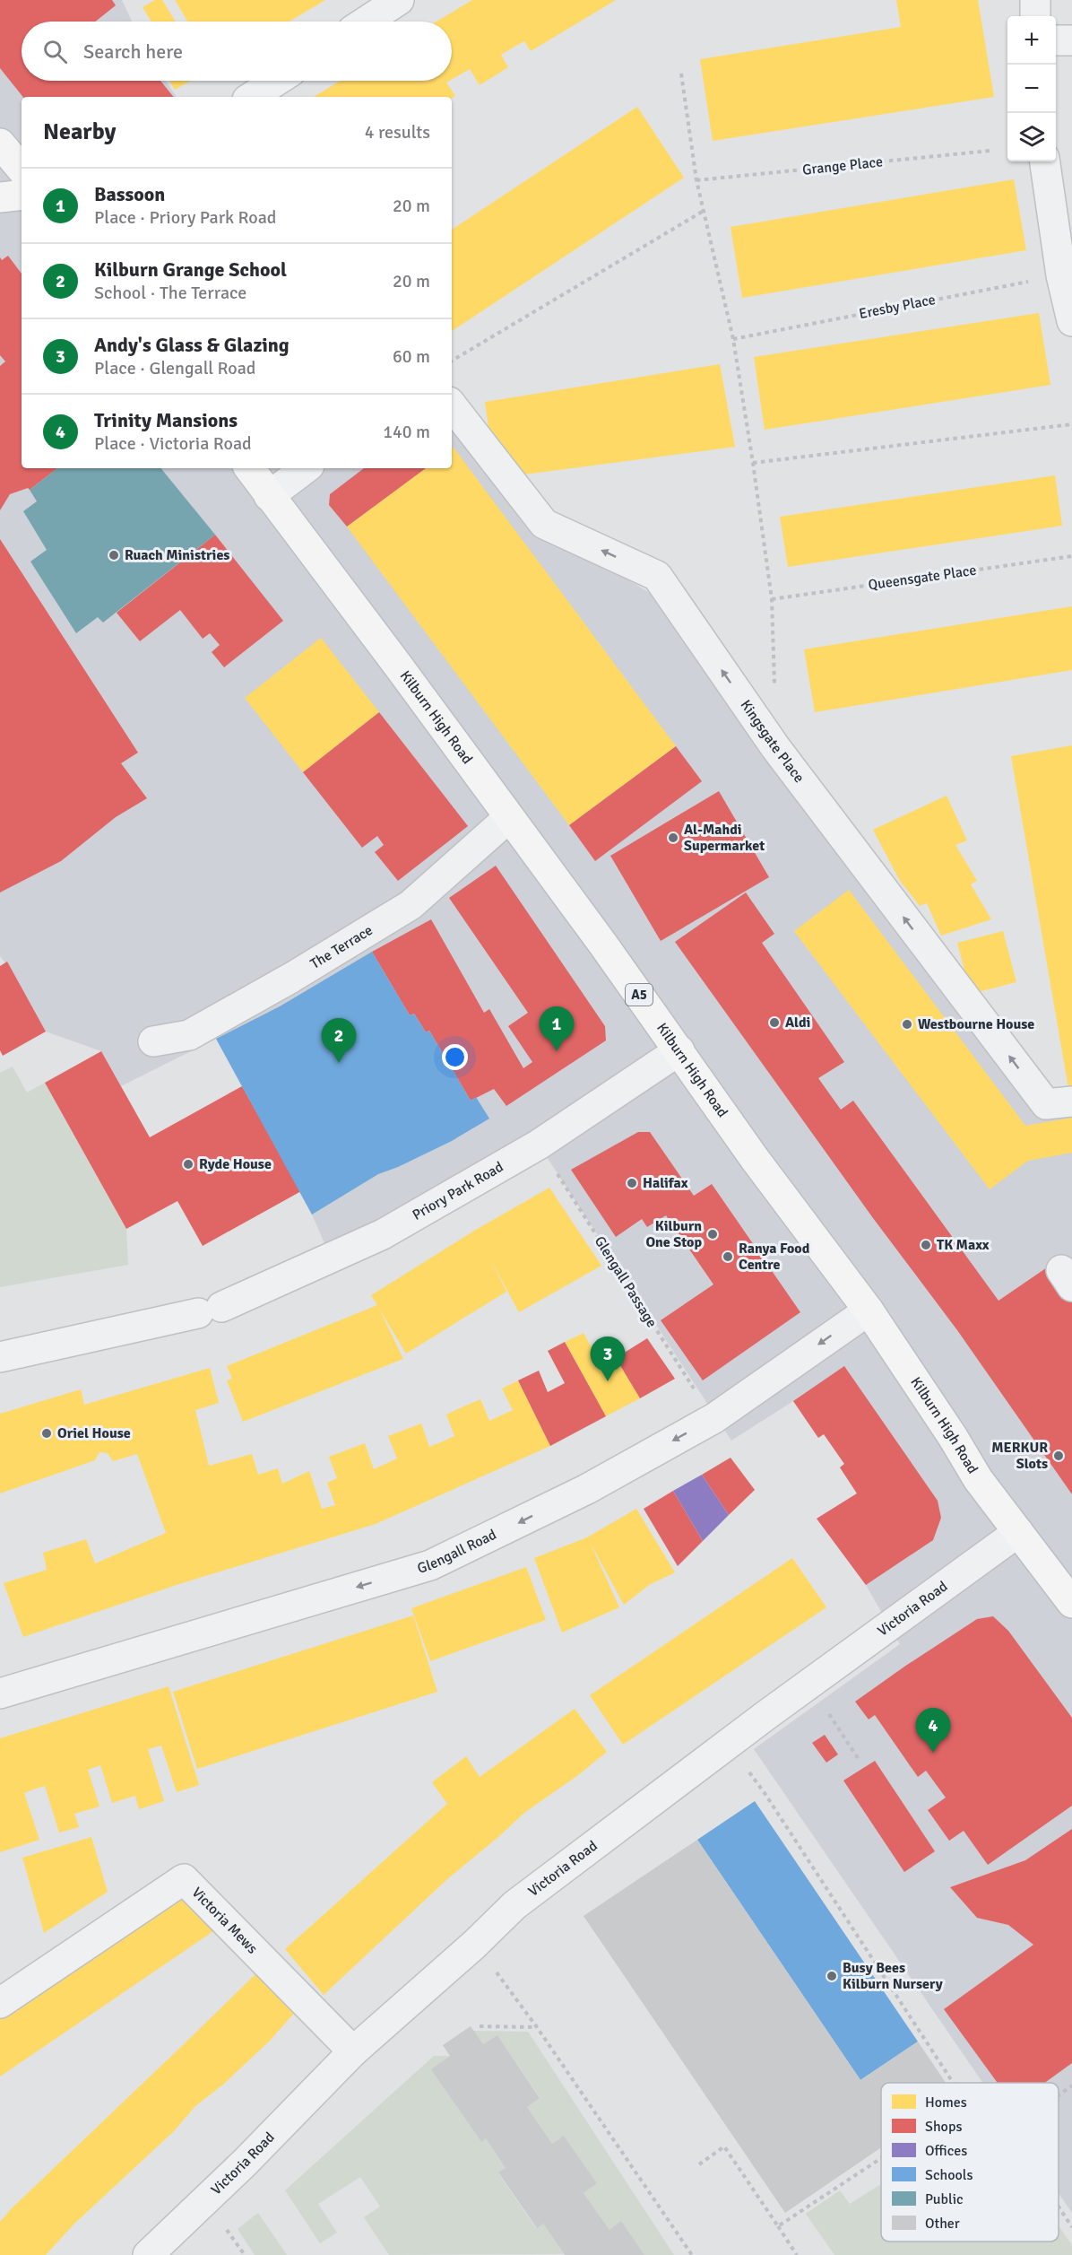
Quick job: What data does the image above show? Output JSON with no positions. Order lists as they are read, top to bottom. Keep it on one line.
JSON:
{"streets":{"main road":["Kilburn High Road","A5"],"street":["Kingsgate Place","The Terrace","Priory Park Road","Glengall Road","Victoria Road","Victoria Mews"],"path":["Grange Place","Eresby Place","Queensgate Place","Glengall Passage"]},"crossings":[["Kilburn High Road","The Terrace"],["Kilburn High Road","Priory Park Road"],["Kilburn High Road","Glengall Road"],["Kilburn High Road","Victoria Road"],["Priory Park Road","Glengall Passage"],["Glengall Passage","Glengall Road"],["Victoria Road","Victoria Mews"]],"one_way":["Kingsgate Place","Glengall Road"],"places":["Ruach Ministries","Al-Mahdi Supermarket","Aldi","Westbourne House","Ryde House","Halifax","Kilburn One Stop","TK Maxx","Ranya Food Centre","Oriel House","MERKUR Slots","Busy Bees Kilburn Nursery"],"legend":["Homes","Shops","Offices","Schools","Public","Other"],"page":{"map_buttons":["+","−"],"search":"Search here","heading":["Nearby","4 results"],"list":[{"mark":"1","name":"Bassoon","note":"Place · Priory Park Road","value":"20 m"},{"mark":"2","name":"Kilburn Grange School","note":"School · The Terrace","value":"20 m"},{"mark":"3","name":"Andy's Glass & Glazing","note":"Place · Glengall Road","value":"60 m"},{"mark":"4","name":"Trinity Mansions","note":"Place · Victoria Road","value":"140 m"}],"pins":["1","2","3","4"]}}
